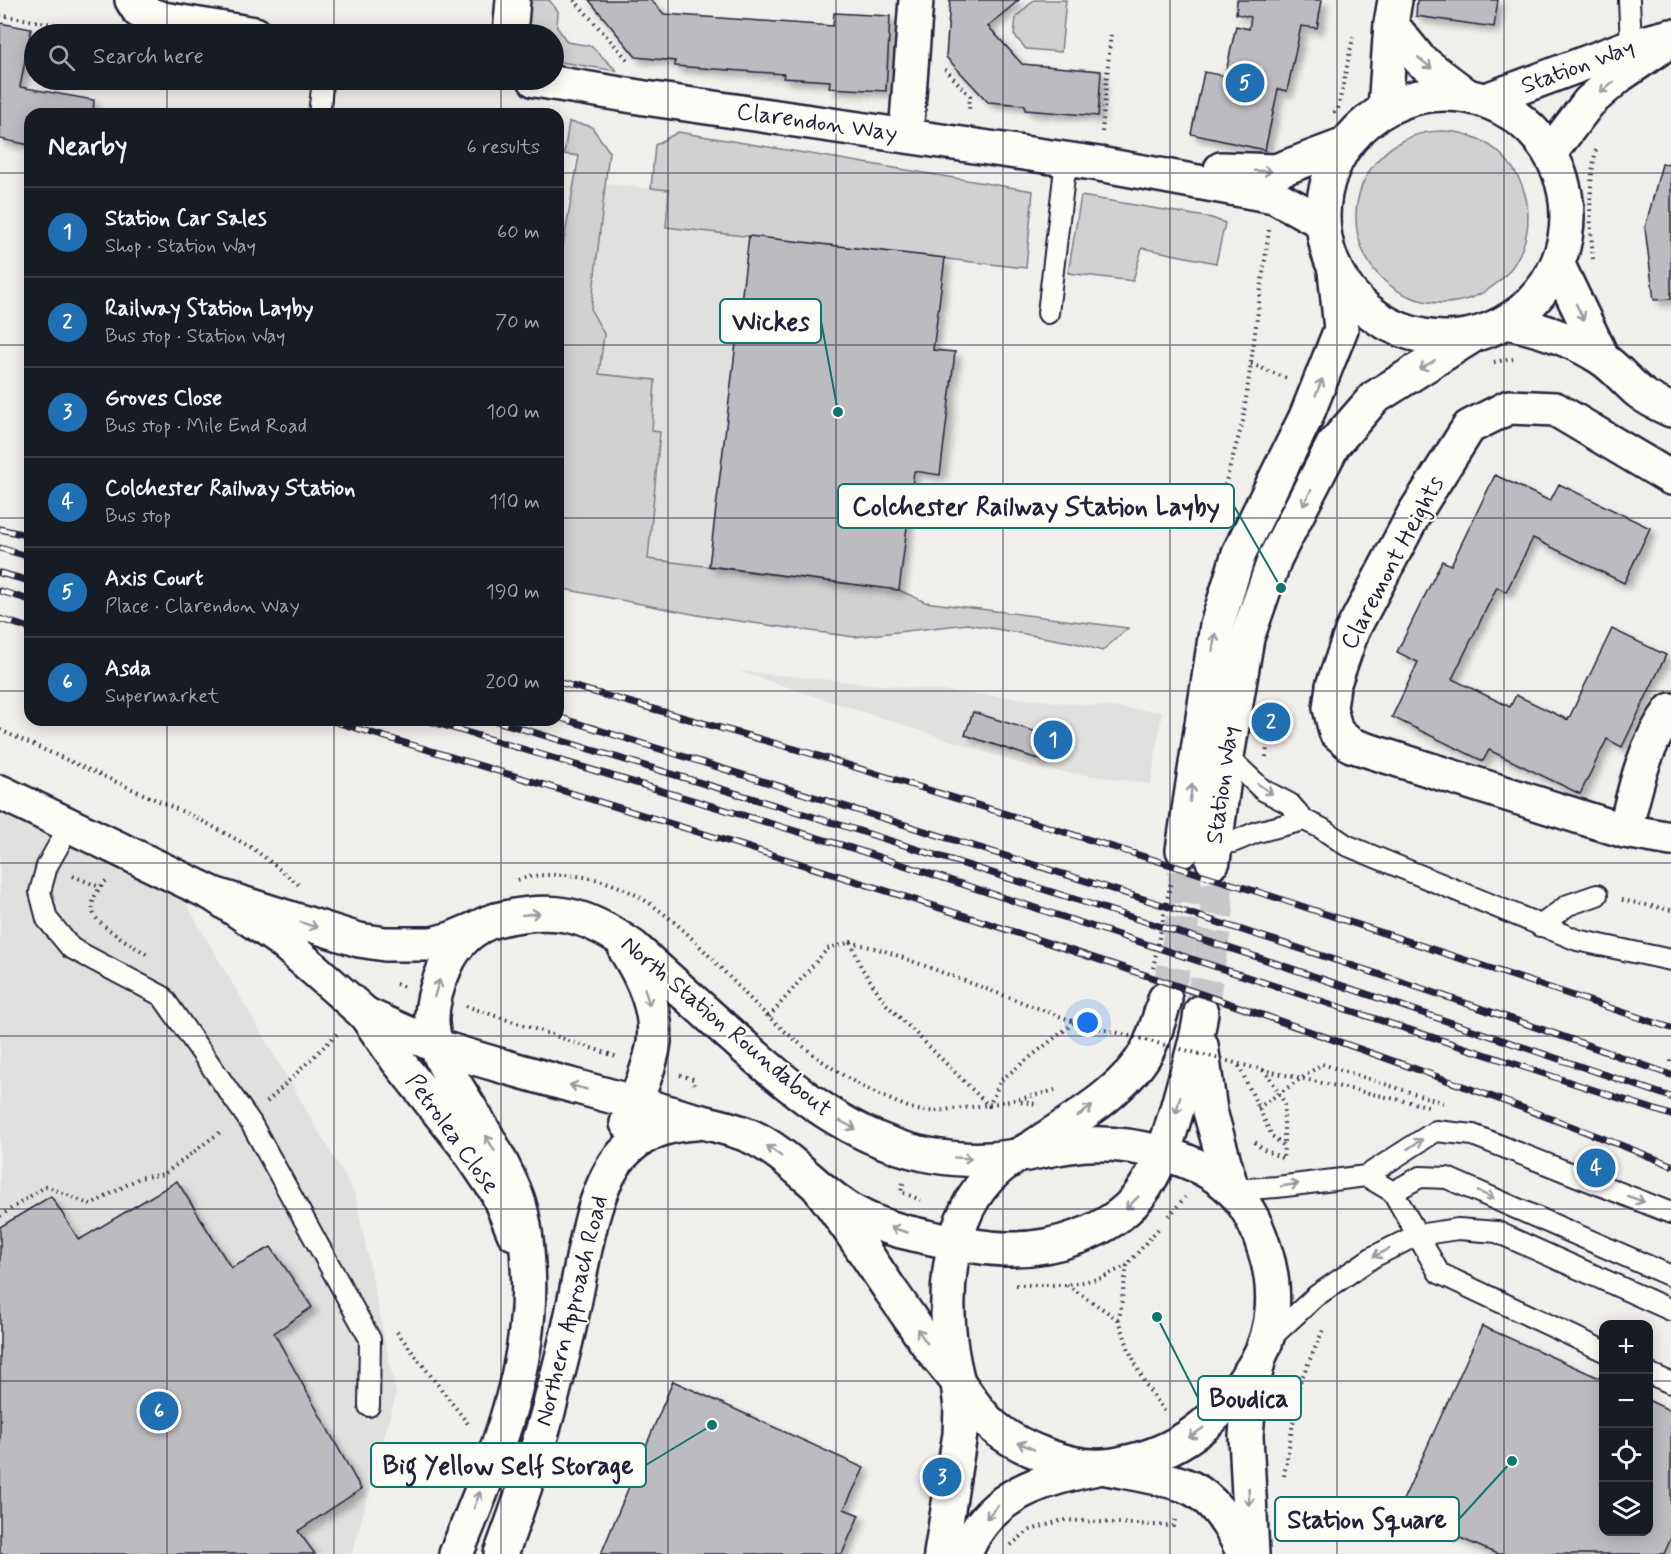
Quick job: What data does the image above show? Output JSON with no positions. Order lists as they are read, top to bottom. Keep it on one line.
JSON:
{"streets":{"main road":["Station Way","Clarendon Way","Claremont Heights","North Station Roundabout","Petrolea Close","Northern Approach Road"]},"crossings":[["North Station Roundabout","Petrolea Close"],["North Station Roundabout","Northern Approach Road"],["Petrolea Close","Northern Approach Road"]],"places":["Wickes","Colchester Railway Station Layby","Boudica","Big Yellow Self Storage","Station Square"],"page":{"search":"Search here","pins":["5","2","1","4","6","3"],"heading":["Nearby","6 results"],"list":[{"mark":"1","name":"Station Car Sales","note":"Shop · Station Way","value":"60 m"},{"mark":"2","name":"Railway Station Layby","note":"Bus stop · Station Way","value":"70 m"},{"mark":"3","name":"Groves Close","note":"Bus stop · Mile End Road","value":"100 m"},{"mark":"4","name":"Colchester Railway Station","note":"Bus stop","value":"110 m"},{"mark":"5","name":"Axis Court","note":"Place · Clarendon Way","value":"190 m"},{"mark":"6","name":"Asda","note":"Supermarket","value":"200 m"}],"map_buttons":["+","−"]}}
